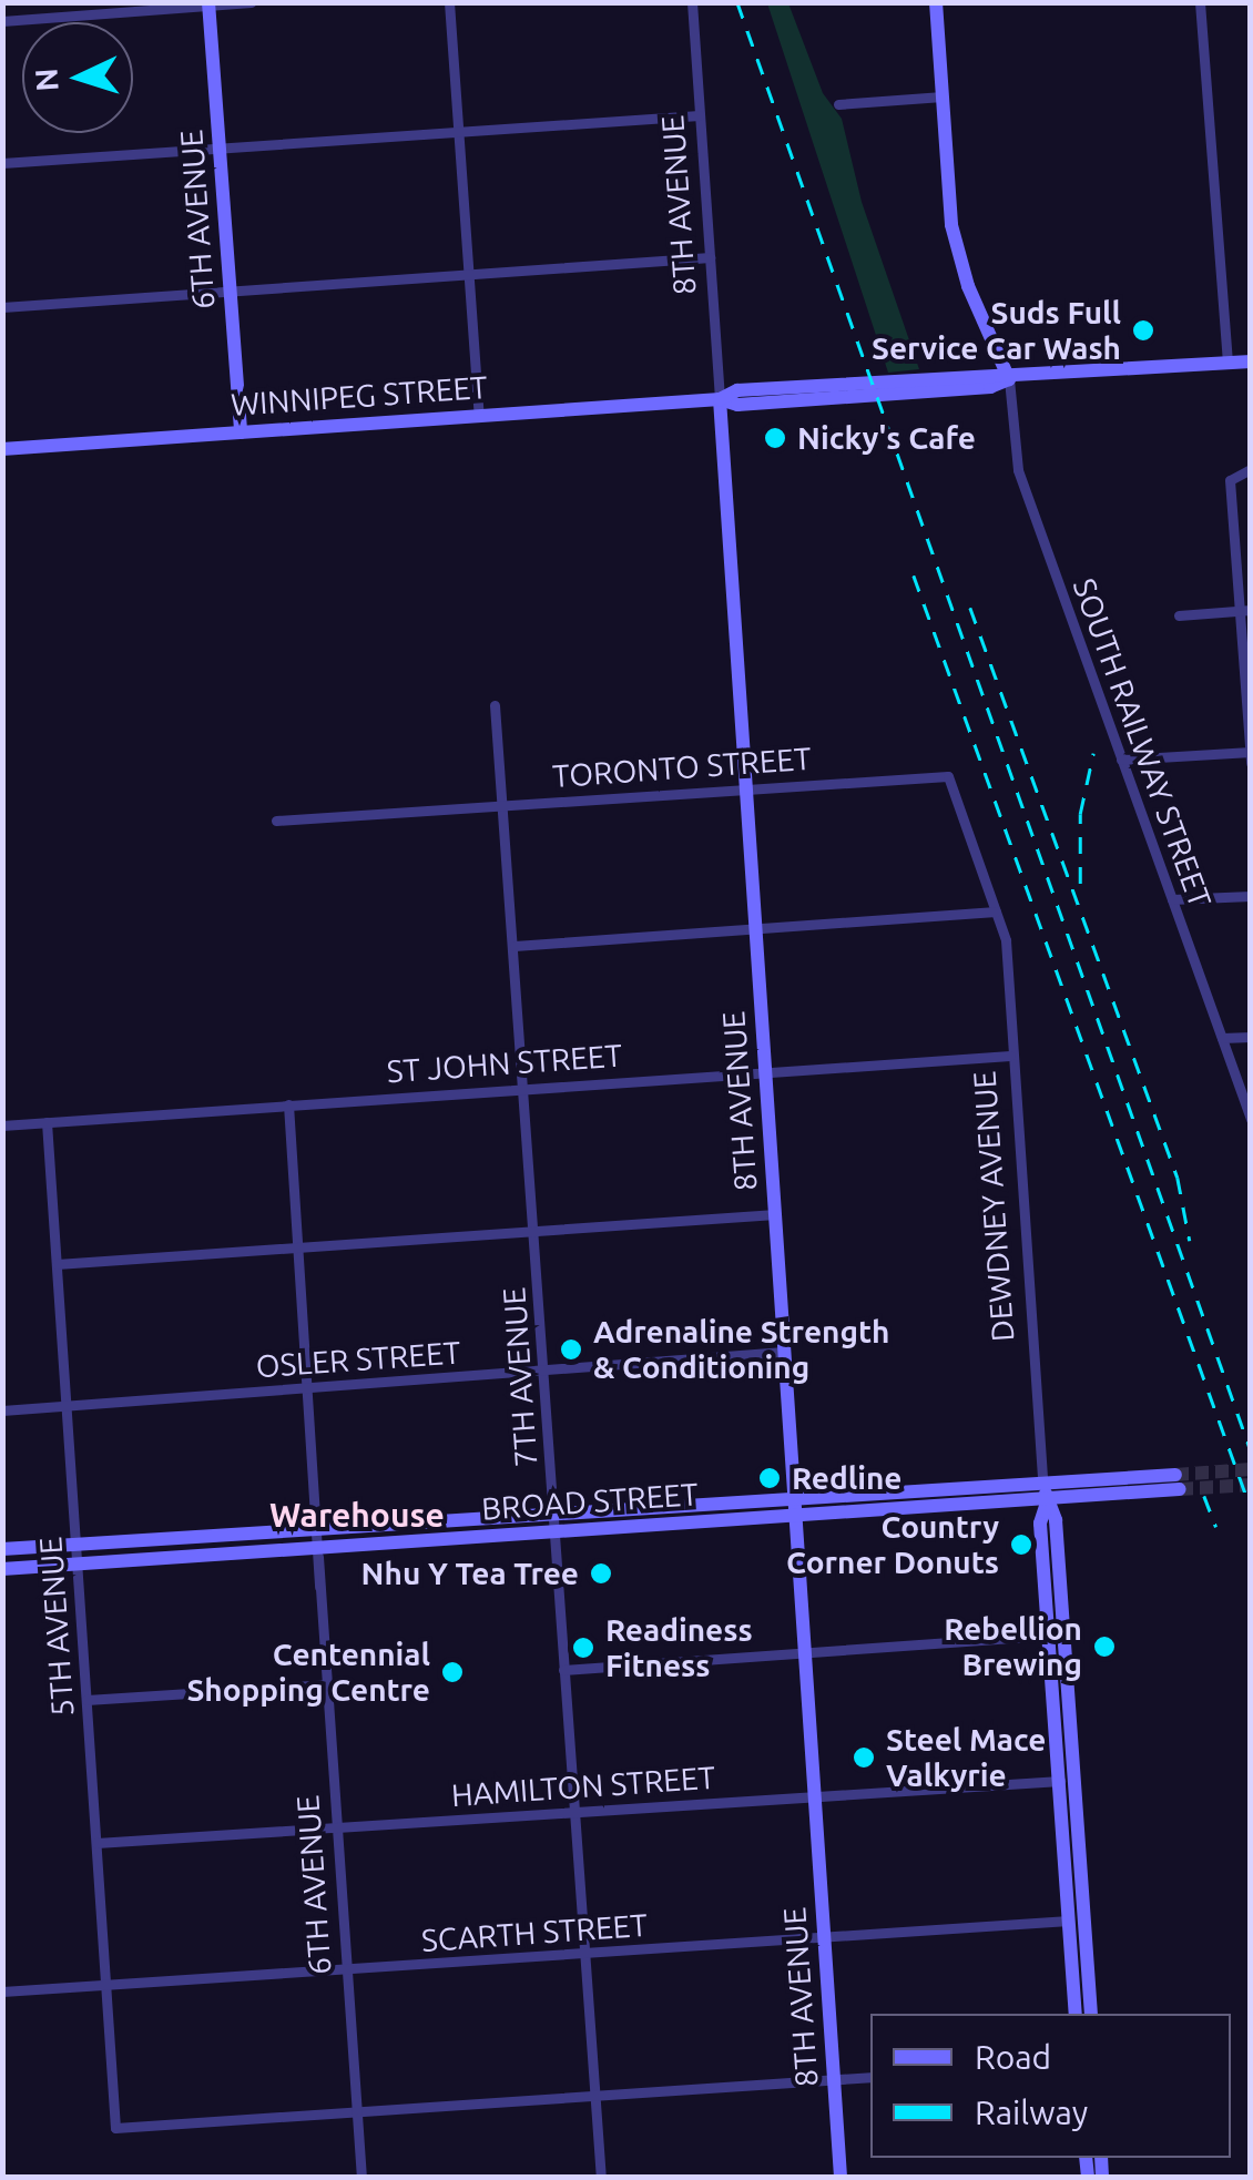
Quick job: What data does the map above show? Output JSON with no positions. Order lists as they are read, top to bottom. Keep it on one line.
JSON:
{"streets":{"main road":["8TH AVENUE","6TH AVENUE","WINNIPEG STREET","DEWDNEY AVENUE","BROAD STREET"],"street":["SOUTH RAILWAY STREET","TORONTO STREET","ST JOHN STREET","OSLER STREET","7TH AVENUE","5TH AVENUE","HAMILTON STREET","SCARTH STREET"]},"crossings":[["8TH AVENUE","WINNIPEG STREET"],["8TH AVENUE","TORONTO STREET"],["8TH AVENUE","ST JOHN STREET"],["8TH AVENUE","OSLER STREET"],["8TH AVENUE","BROAD STREET"],["8TH AVENUE","HAMILTON STREET"],["8TH AVENUE","SCARTH STREET"],["6TH AVENUE","WINNIPEG STREET"],["6TH AVENUE","ST JOHN STREET"],["6TH AVENUE","OSLER STREET"],["6TH AVENUE","BROAD STREET"],["6TH AVENUE","5TH AVENUE"],["6TH AVENUE","HAMILTON STREET"],["6TH AVENUE","SCARTH STREET"],["WINNIPEG STREET","SOUTH RAILWAY STREET"],["TORONTO STREET","DEWDNEY AVENUE"],["TORONTO STREET","7TH AVENUE"],["ST JOHN STREET","DEWDNEY AVENUE"],["ST JOHN STREET","7TH AVENUE"],["ST JOHN STREET","5TH AVENUE"],["DEWDNEY AVENUE","BROAD STREET"],["DEWDNEY AVENUE","HAMILTON STREET"],["DEWDNEY AVENUE","SCARTH STREET"],["OSLER STREET","7TH AVENUE"],["OSLER STREET","5TH AVENUE"],["7TH AVENUE","BROAD STREET"],["7TH AVENUE","HAMILTON STREET"],["7TH AVENUE","SCARTH STREET"],["BROAD STREET","5TH AVENUE"],["5TH AVENUE","HAMILTON STREET"],["5TH AVENUE","SCARTH STREET"]],"districts":["Warehouse"],"places":["Suds Full Service Car Wash","Nicky's Cafe","Adrenaline Strength & Conditioning","Redline","Country Corner Donuts","Nhu Y Tea Tree","Rebellion Brewing","Readiness Fitness","Centennial Shopping Centre","Steel Mace Valkyrie"],"legend":["Road","Railway"],"north":"left"}
